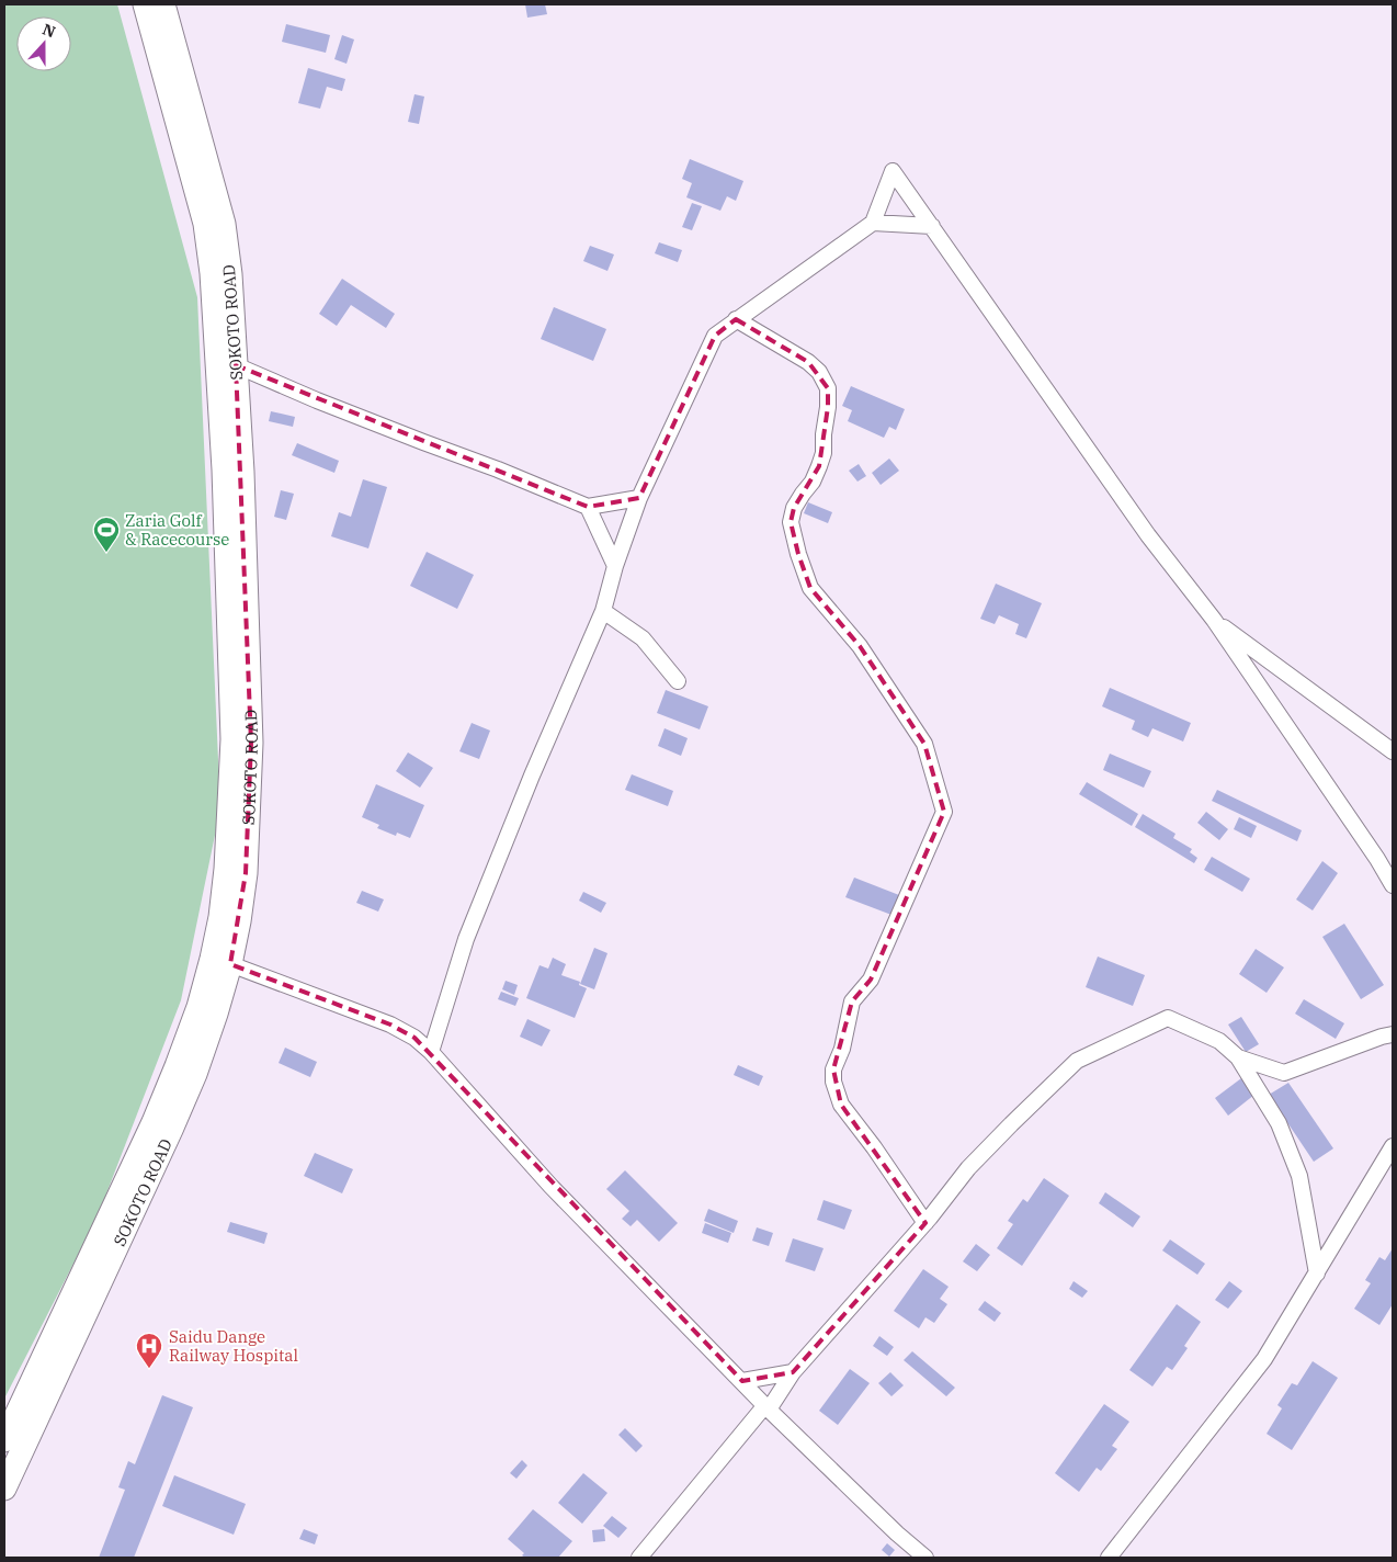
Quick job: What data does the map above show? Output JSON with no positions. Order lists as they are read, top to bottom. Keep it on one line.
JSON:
{"streets":{"main road":["SOKOTO ROAD"]},"places":{"sports":["Zaria Golf & Racecourse"],"hospital":["Saidu Dange Railway Hospital"]},"north":"top"}
